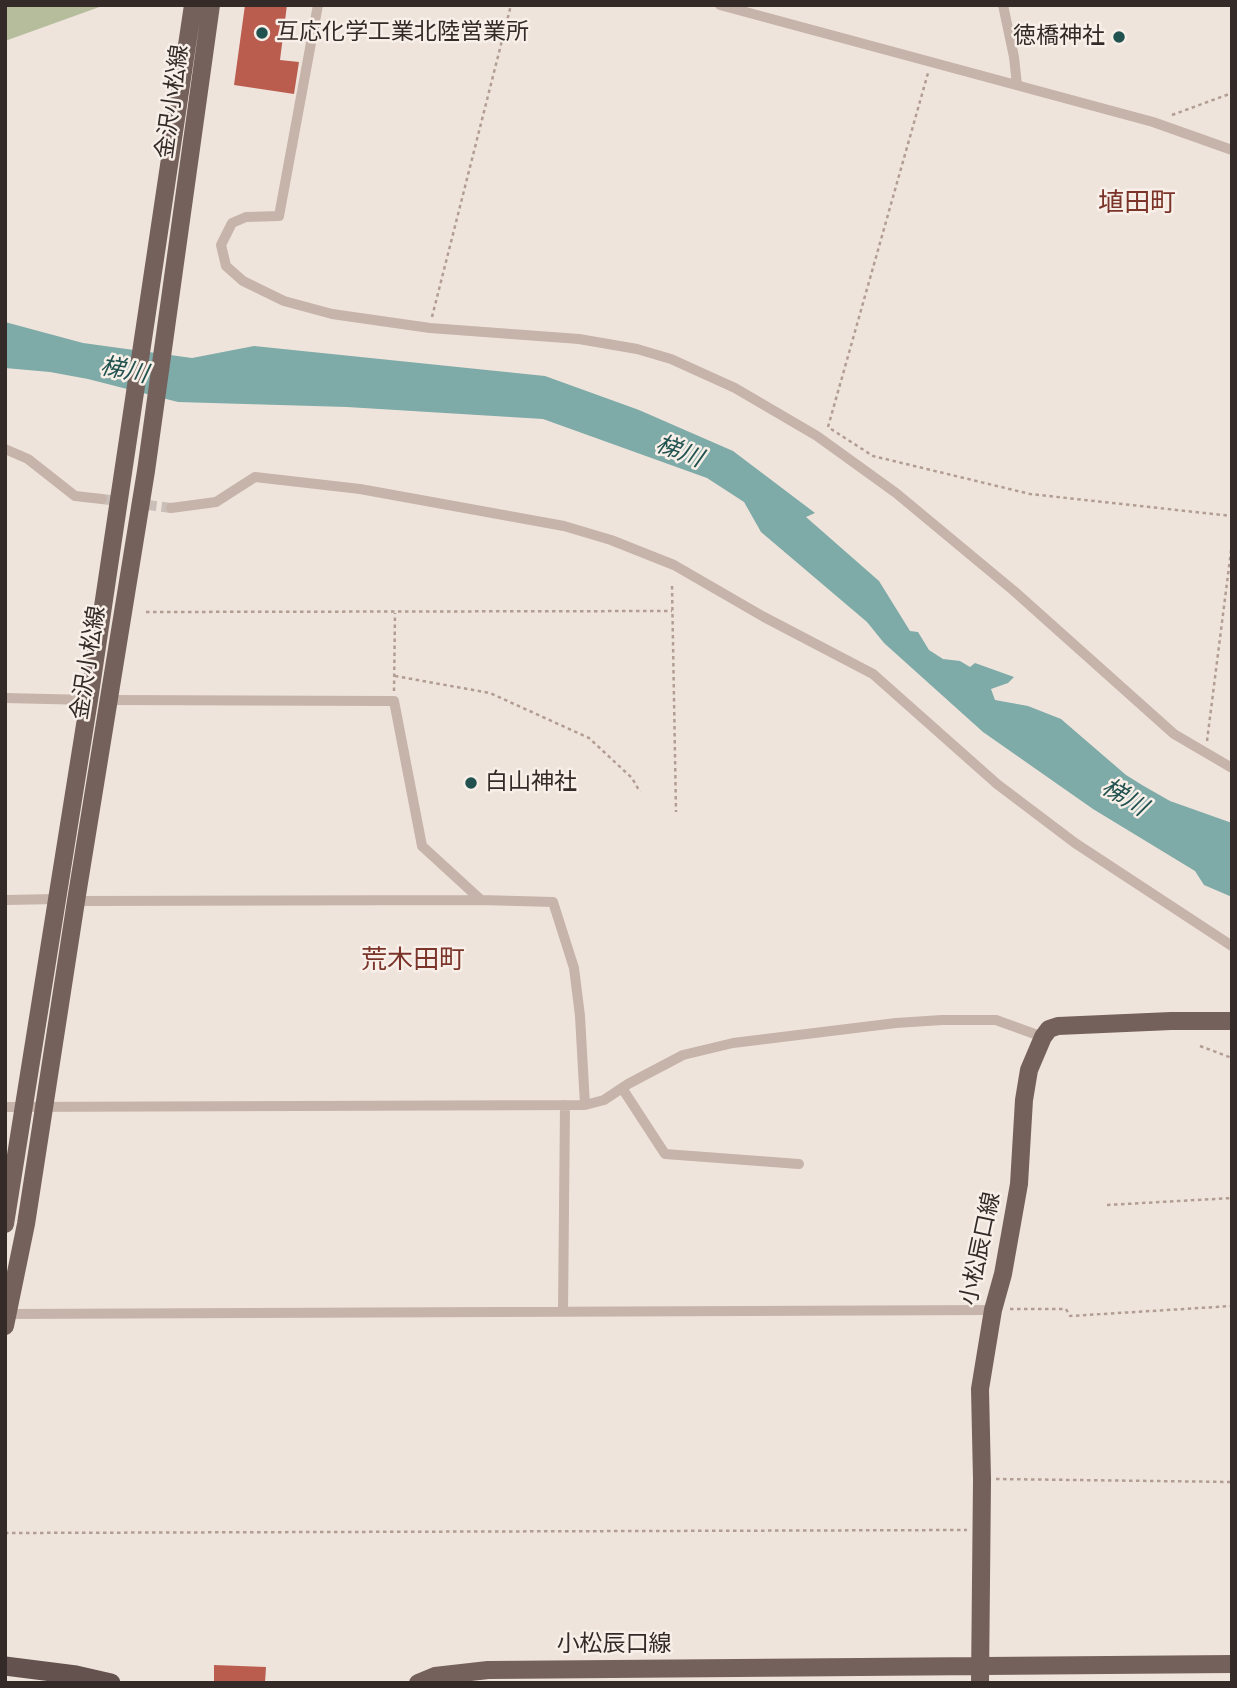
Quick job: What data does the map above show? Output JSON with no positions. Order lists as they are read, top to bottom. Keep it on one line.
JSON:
{"streets":{"main road":["金沢小松線","小松辰口線"]},"districts":["埴田町","荒木田町"],"water":["梯川"],"places":["互応化学工業北陸営業所","徳橋神社","白山神社"]}
